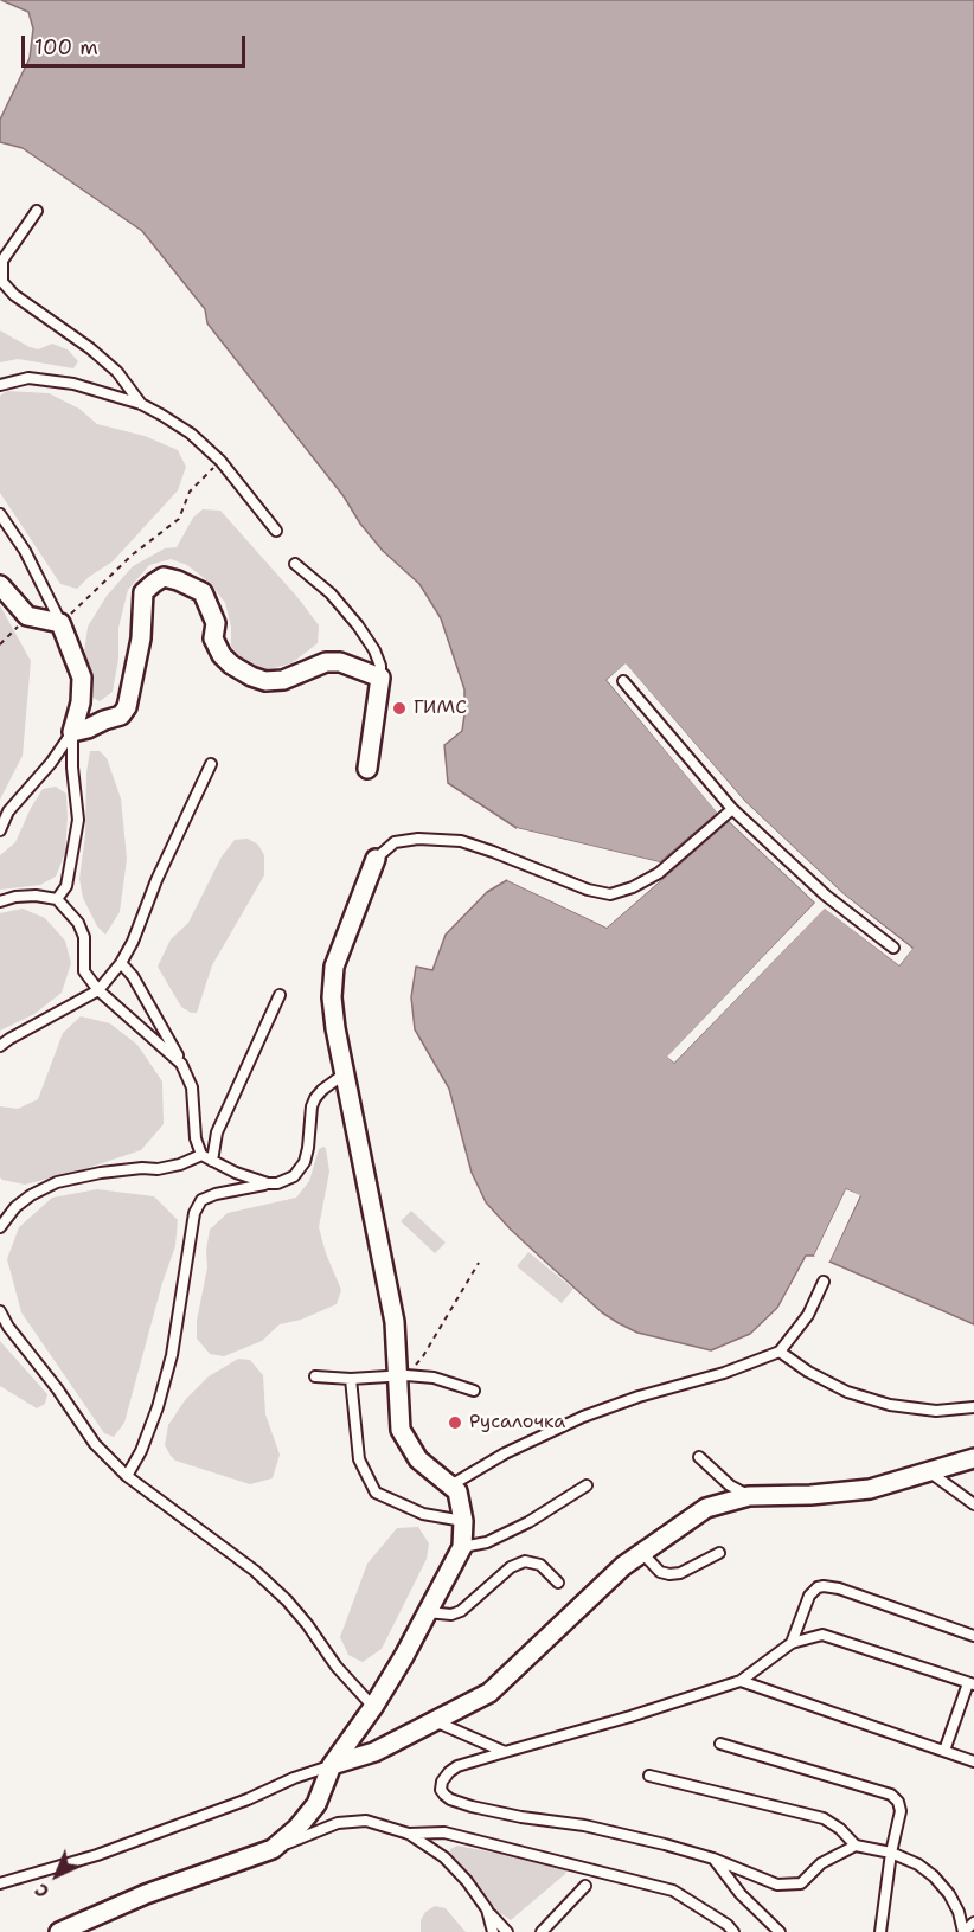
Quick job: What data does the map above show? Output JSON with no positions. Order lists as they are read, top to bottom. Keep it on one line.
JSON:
{"places":["ГИМС","Русалочка"],"scale_bar":"100 m","north":"bottom left"}
